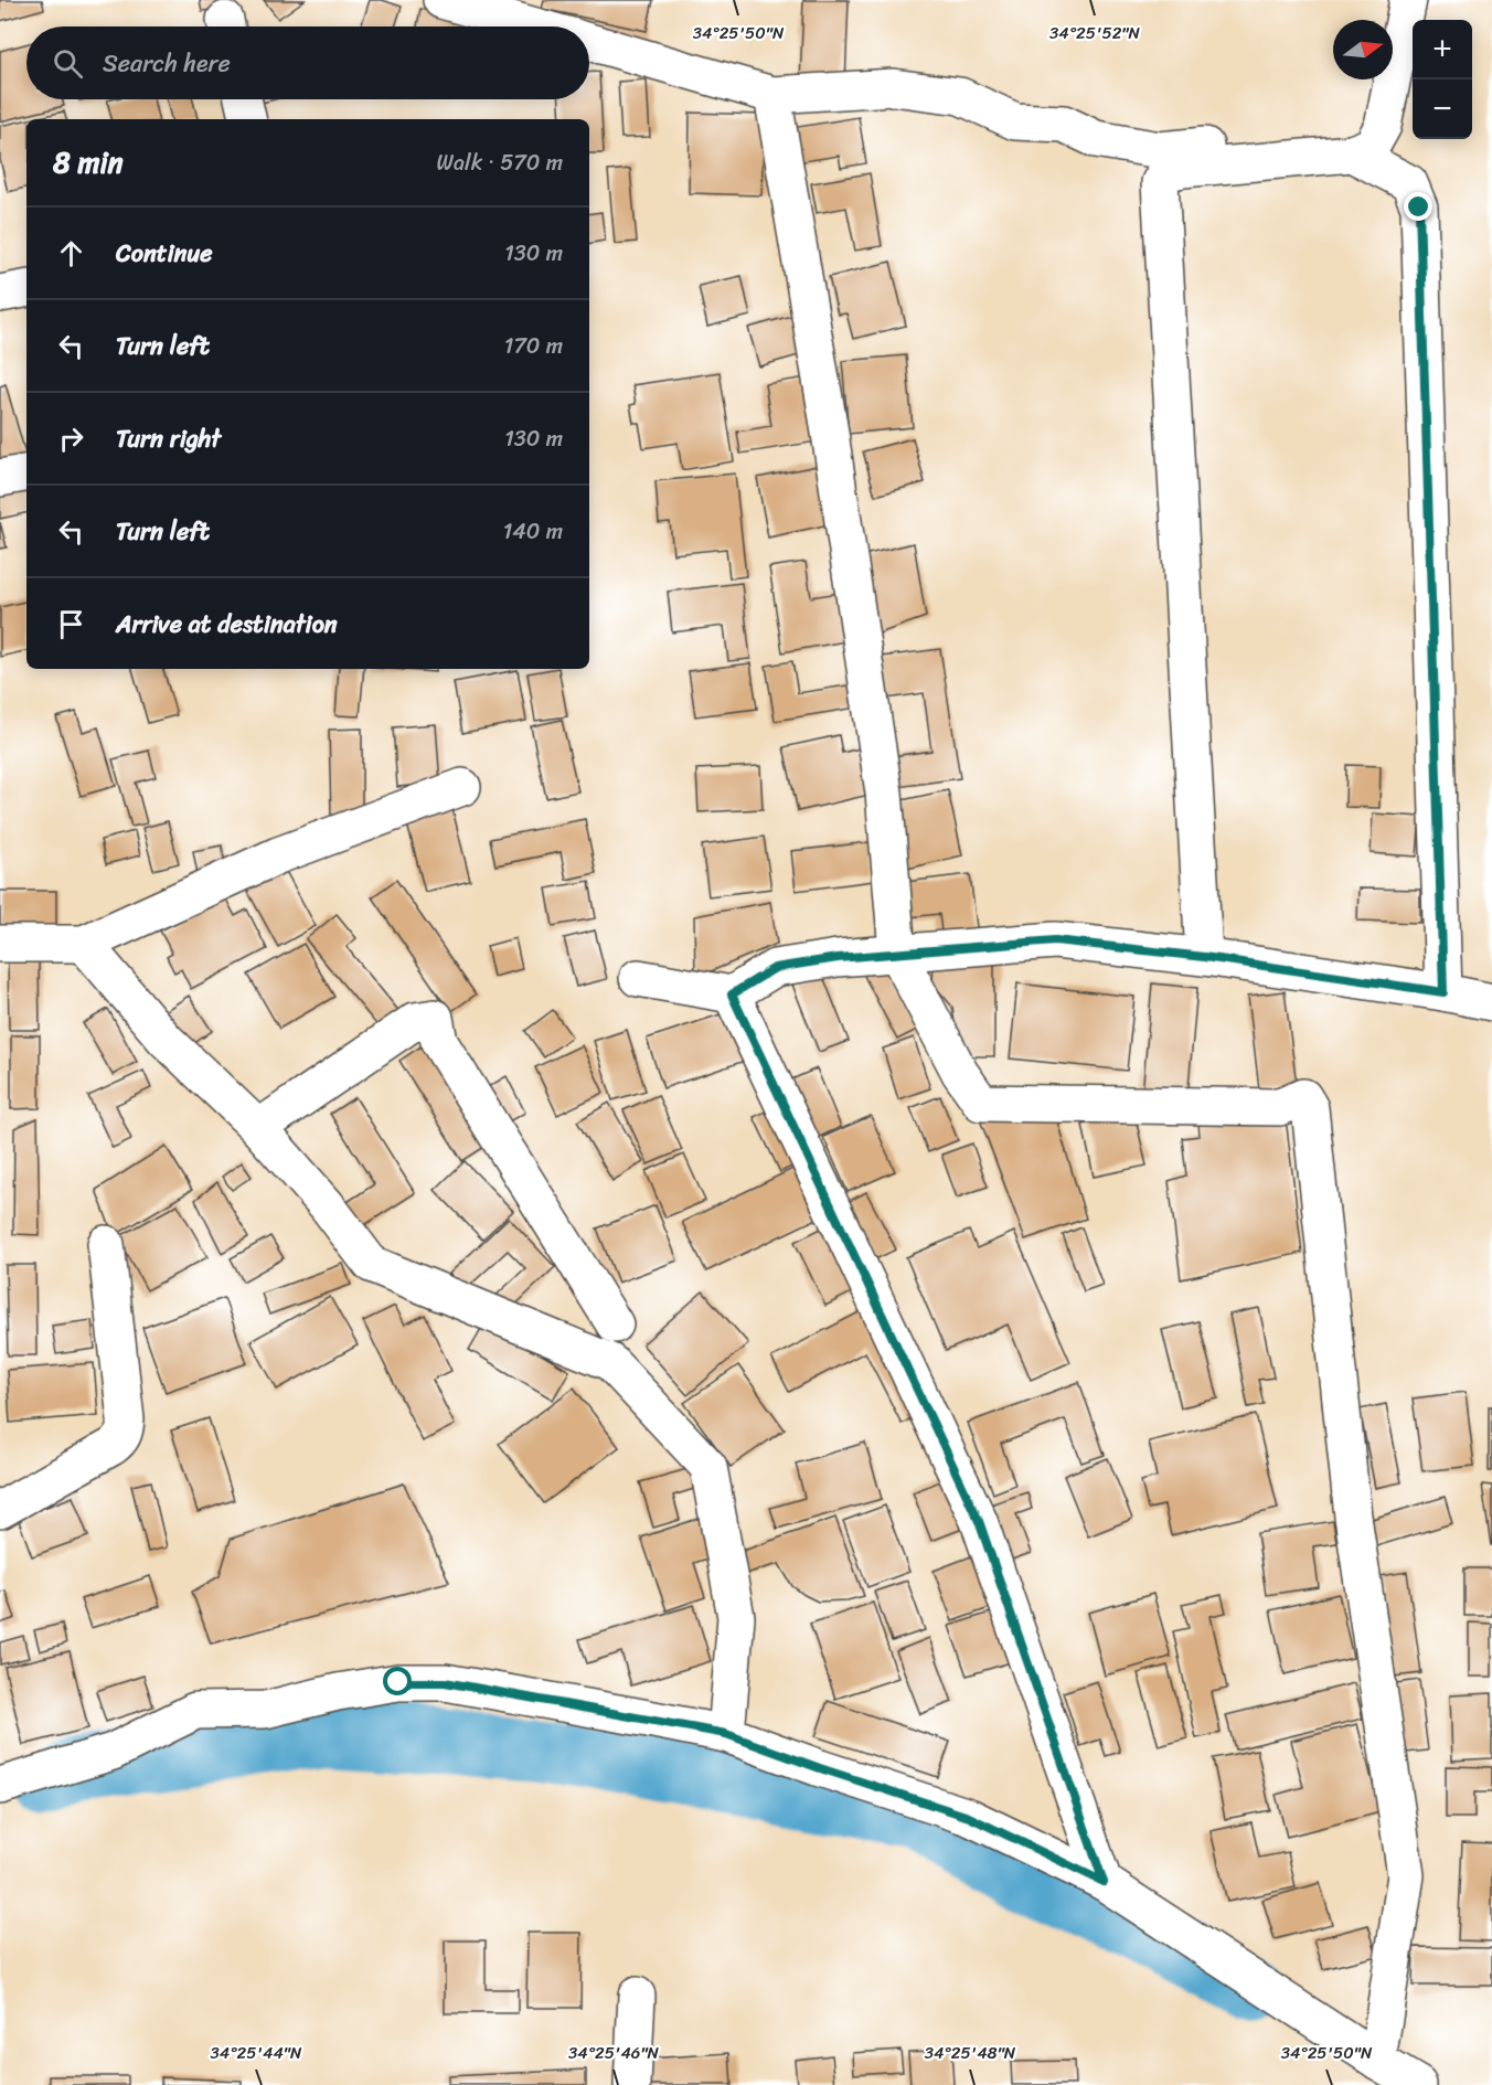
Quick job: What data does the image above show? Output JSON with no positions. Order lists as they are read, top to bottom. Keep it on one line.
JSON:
{"north":"right","page":{"map_buttons":["+","−"],"search":"Search here","heading":["8 min","Walk · 570 m"],"list":[["Continue","130 m"],["Turn left","170 m"],["Turn right","130 m"],["Turn left","140 m"],"Arrive at destination"]},"coordinates":["34°25'50\"N","34°25'52\"N","34°25'44\"N","34°25'46\"N","34°25'48\"N"]}
